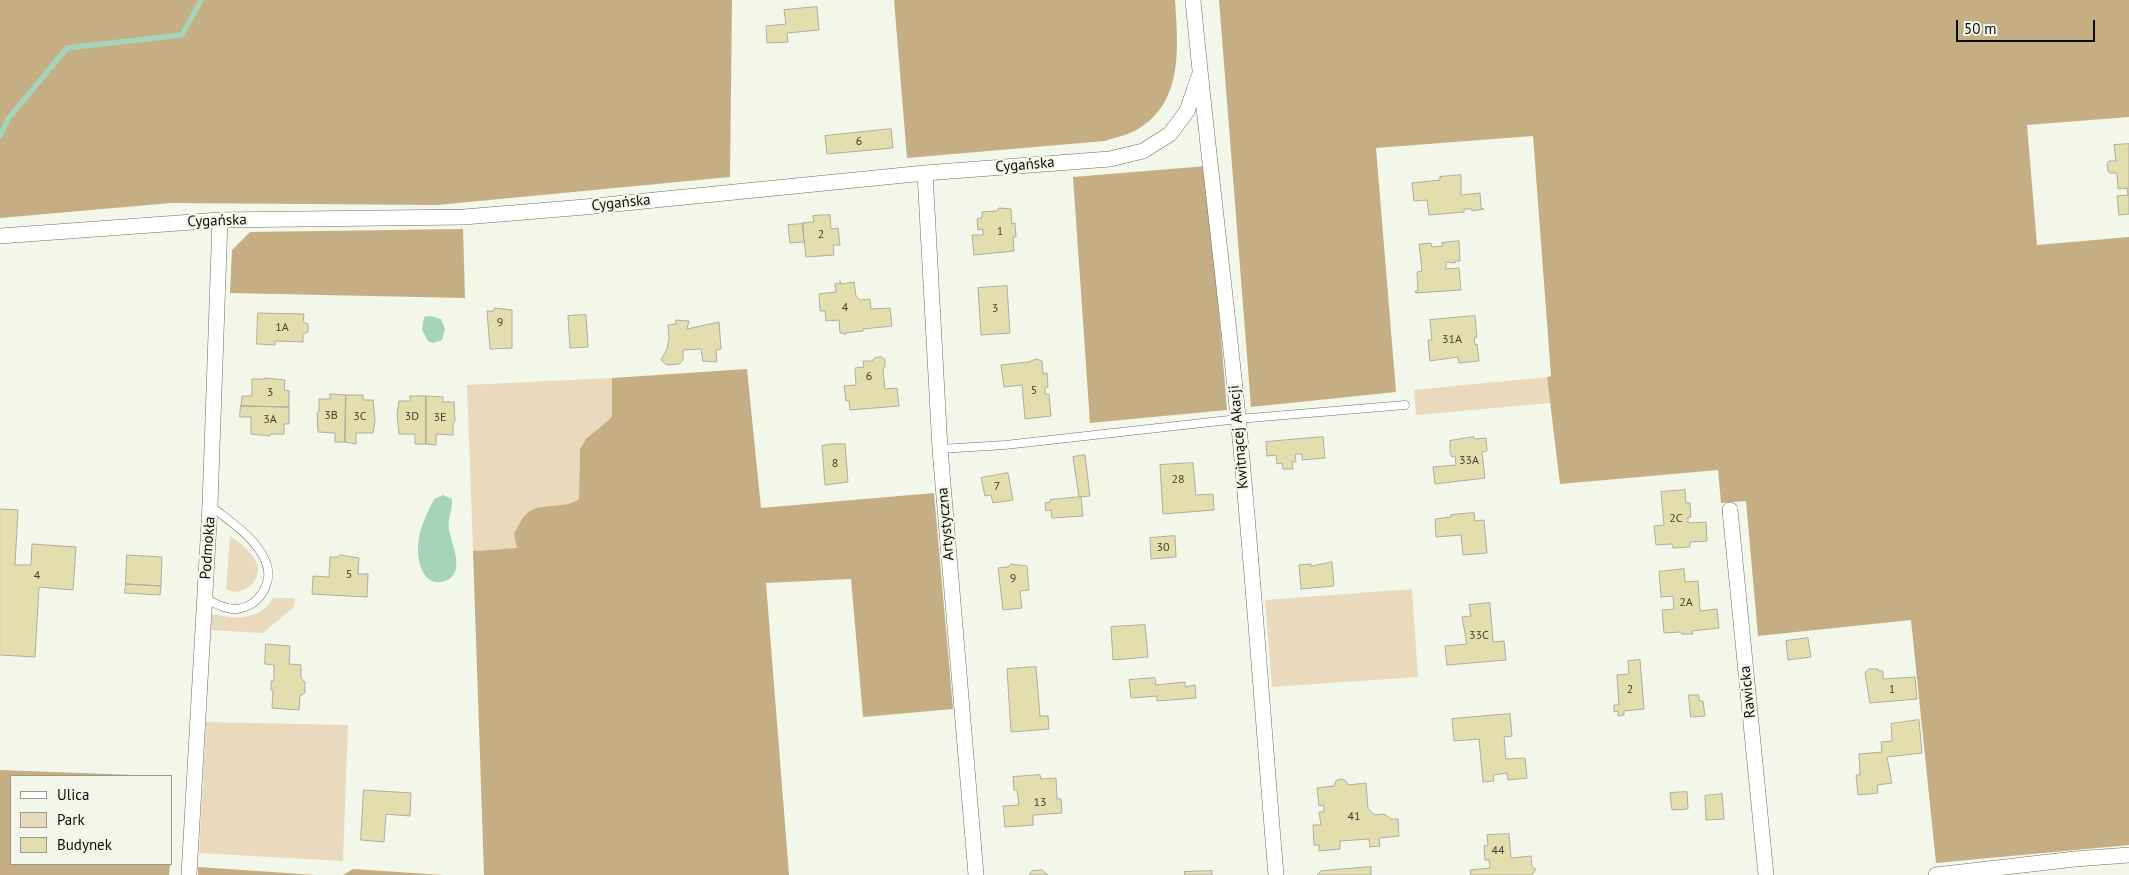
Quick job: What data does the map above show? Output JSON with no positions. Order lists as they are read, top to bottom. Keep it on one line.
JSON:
{"streets":{"street":["Cygańska","Kwitnącej Akacji","Artystyczna","Podmokła","Rawicka"]},"crossings":[["Cygańska","Kwitnącej Akacji"],["Cygańska","Artystyczna"],["Cygańska","Podmokła"]],"house_numbers":["6","1","2","4","3","9","1A","31A","6","5","3","3B","3C","3D","3E","3A","33A","8","28","7","2C","30","5","4","9","2A","33C","2","1","13","41","44"],"legend":["Ulica","Park","Budynek"],"scale_bar":"50 m"}
